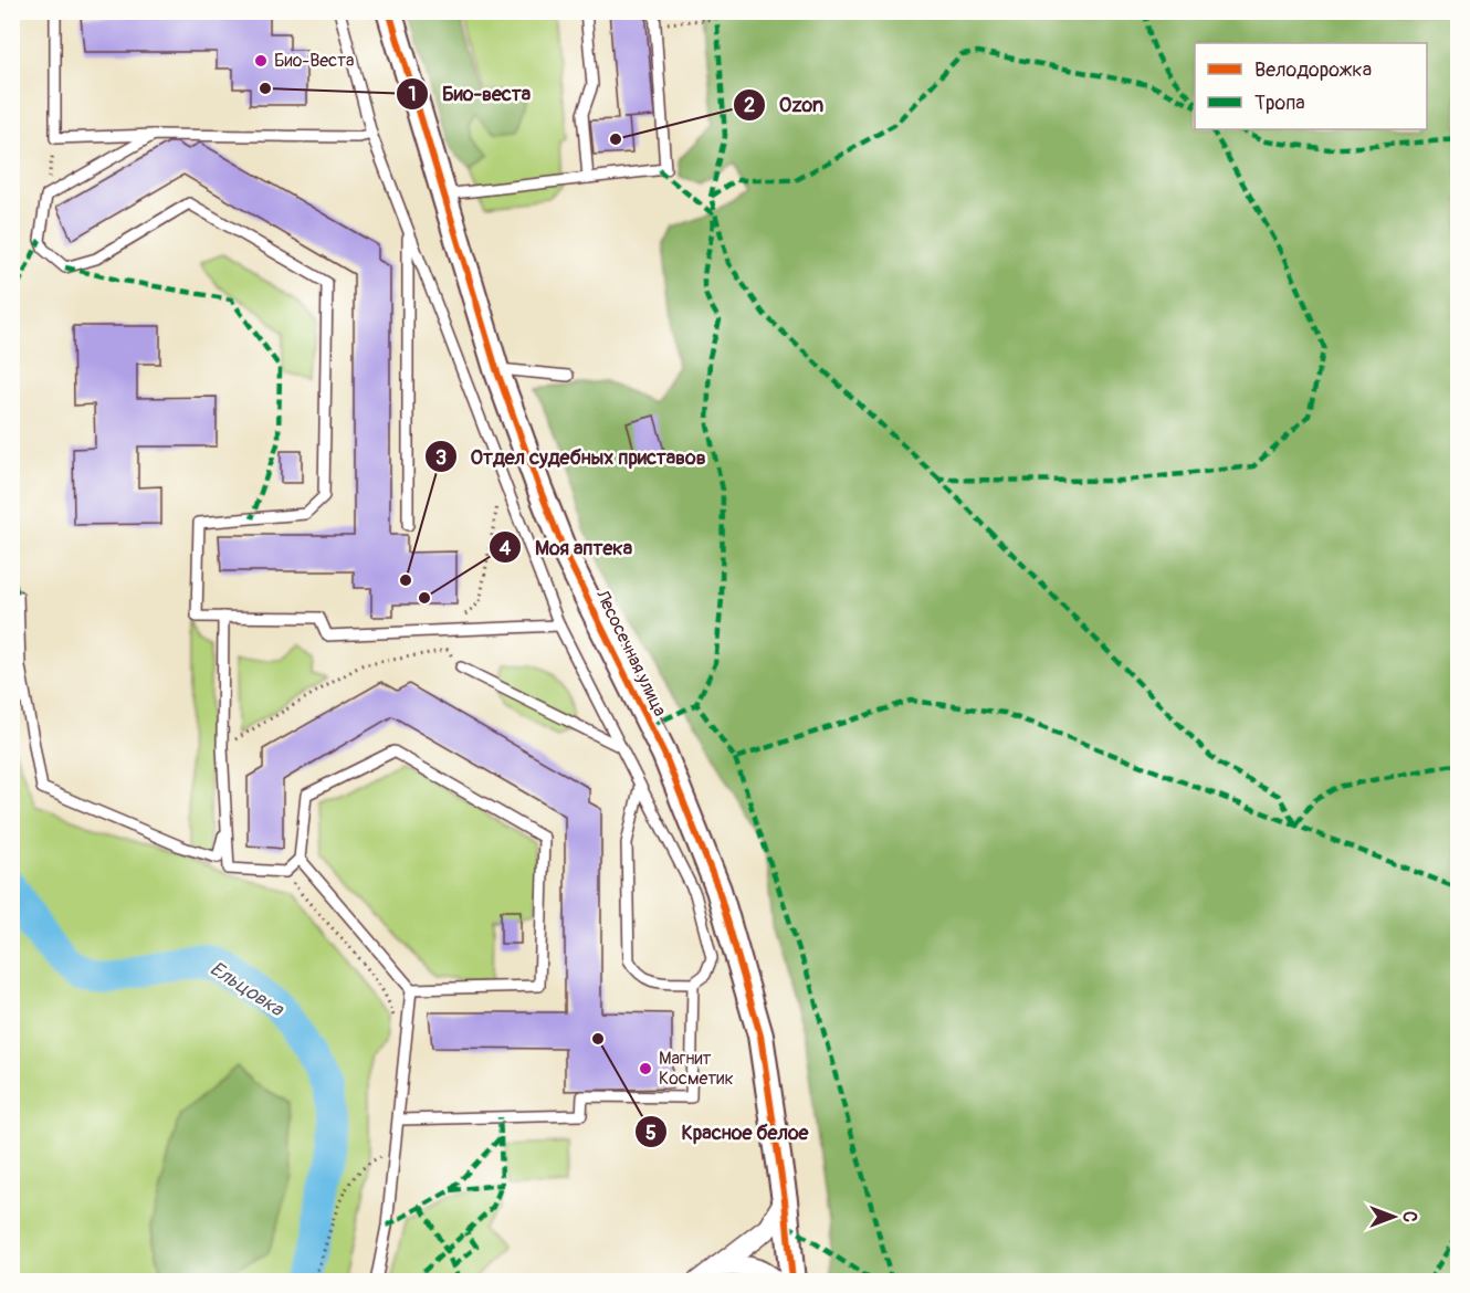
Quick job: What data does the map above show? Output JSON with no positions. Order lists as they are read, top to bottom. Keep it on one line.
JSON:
{"streets":{"street":["Лесосечная улица"]},"water":["Ельцовка"],"places":["Био-Веста","Био-веста","Ozon","Отдел судебных приставов","Моя аптека","Красное белое","Магнит Косметик"],"legend":["Велодорожка","Тропа"],"north":"right"}
